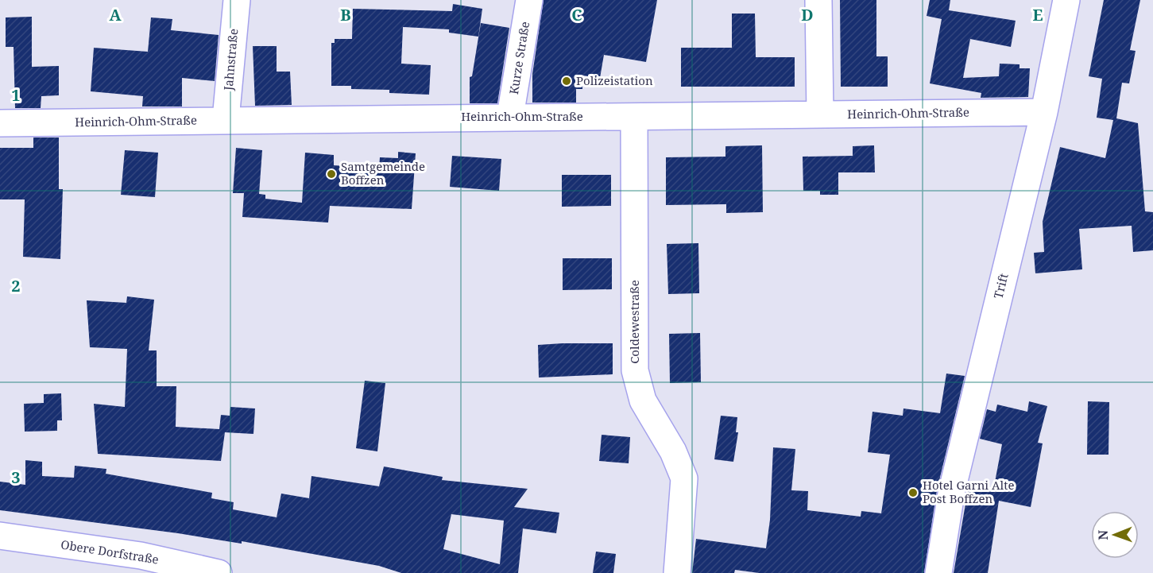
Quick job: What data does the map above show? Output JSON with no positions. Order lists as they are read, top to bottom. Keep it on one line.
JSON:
{"streets":{"street":["Kurze Straße","Jahnstraße","Heinrich-Ohm-Straße","Trift","Coldewestraße","Obere Dorfstraße"]},"crossings":[["Kurze Straße","Heinrich-Ohm-Straße"],["Jahnstraße","Heinrich-Ohm-Straße"],["Heinrich-Ohm-Straße","Trift"],["Heinrich-Ohm-Straße","Coldewestraße"]],"places":["Polizeistation","Samtgemeinde Boffzen","Hotel Garni Alte Post Boffzen"],"north":"left","grid":{"columns":["A","B","C","D","E"],"rows":["1","2","3"]}}
